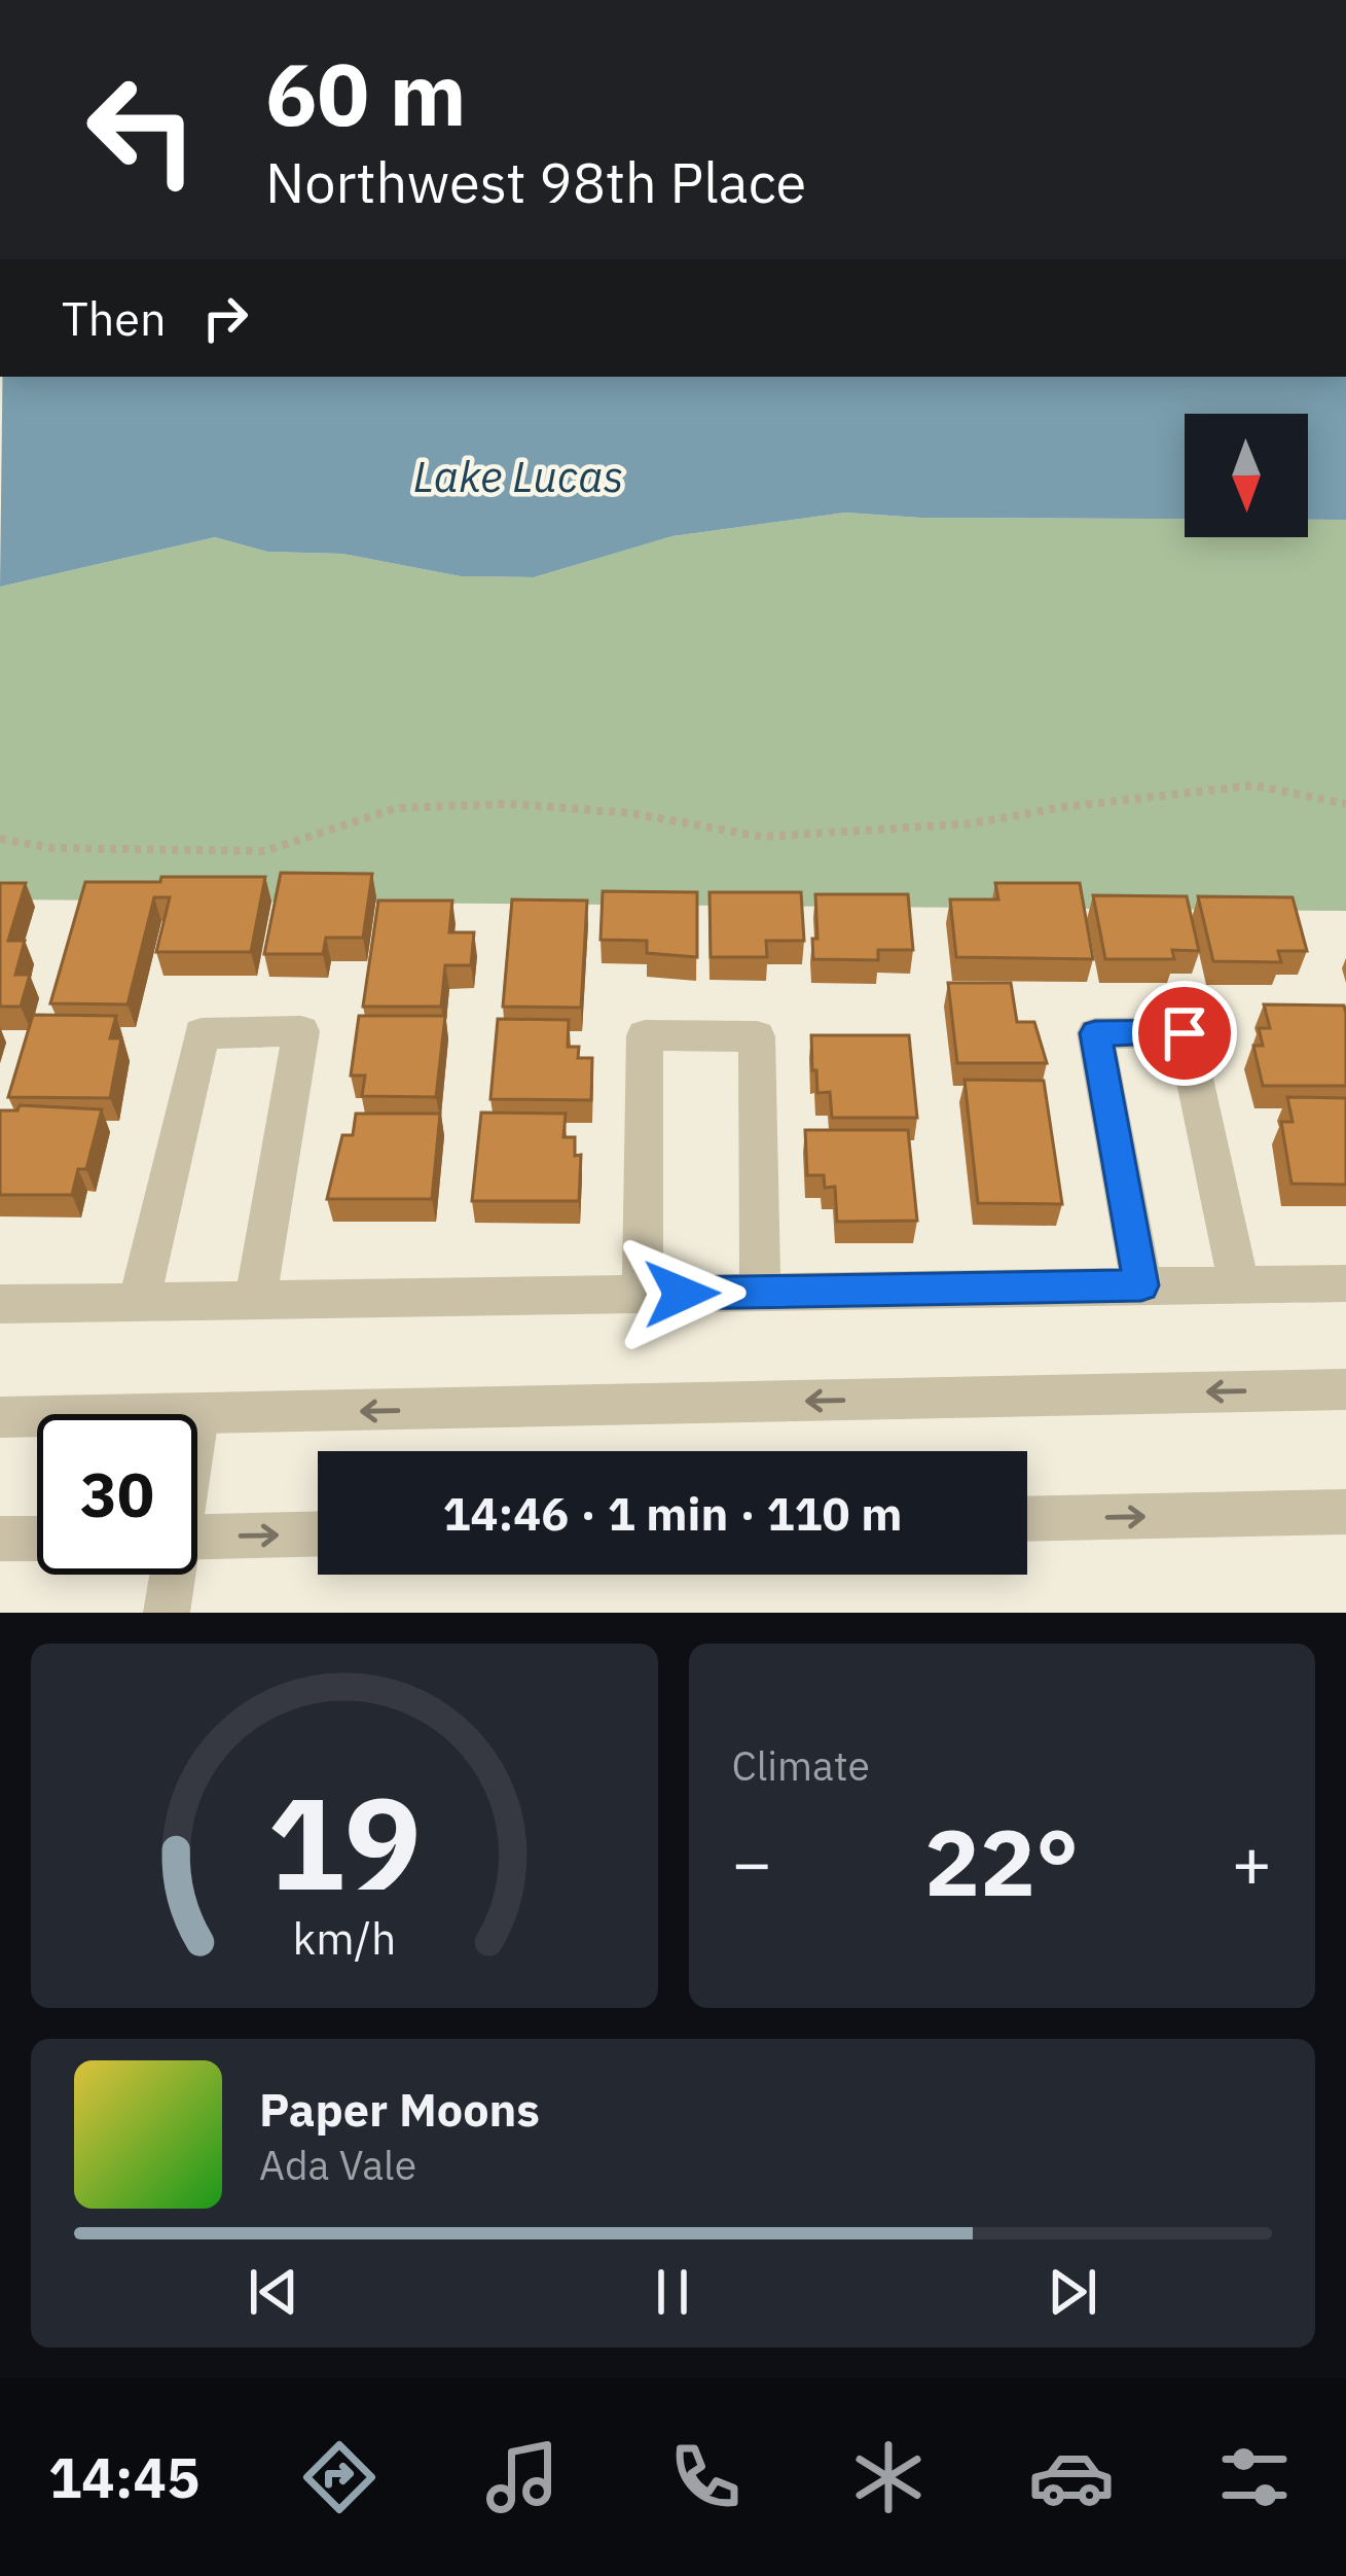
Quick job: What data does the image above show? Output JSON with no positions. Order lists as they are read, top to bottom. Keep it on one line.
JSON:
{"water":["Lake Lucas"],"north":"bottom","page":{"turn":["60 m","Northwest 98th Place"],"then":"Then","limit":"30","trip":"14:46 · 1 min · 110 m","tile":"Climate","heat":["−","22°","+"],"song":["Paper Moons","Ada Vale"],"tabs":"14:45","gauge":["19","km/h"]}}
